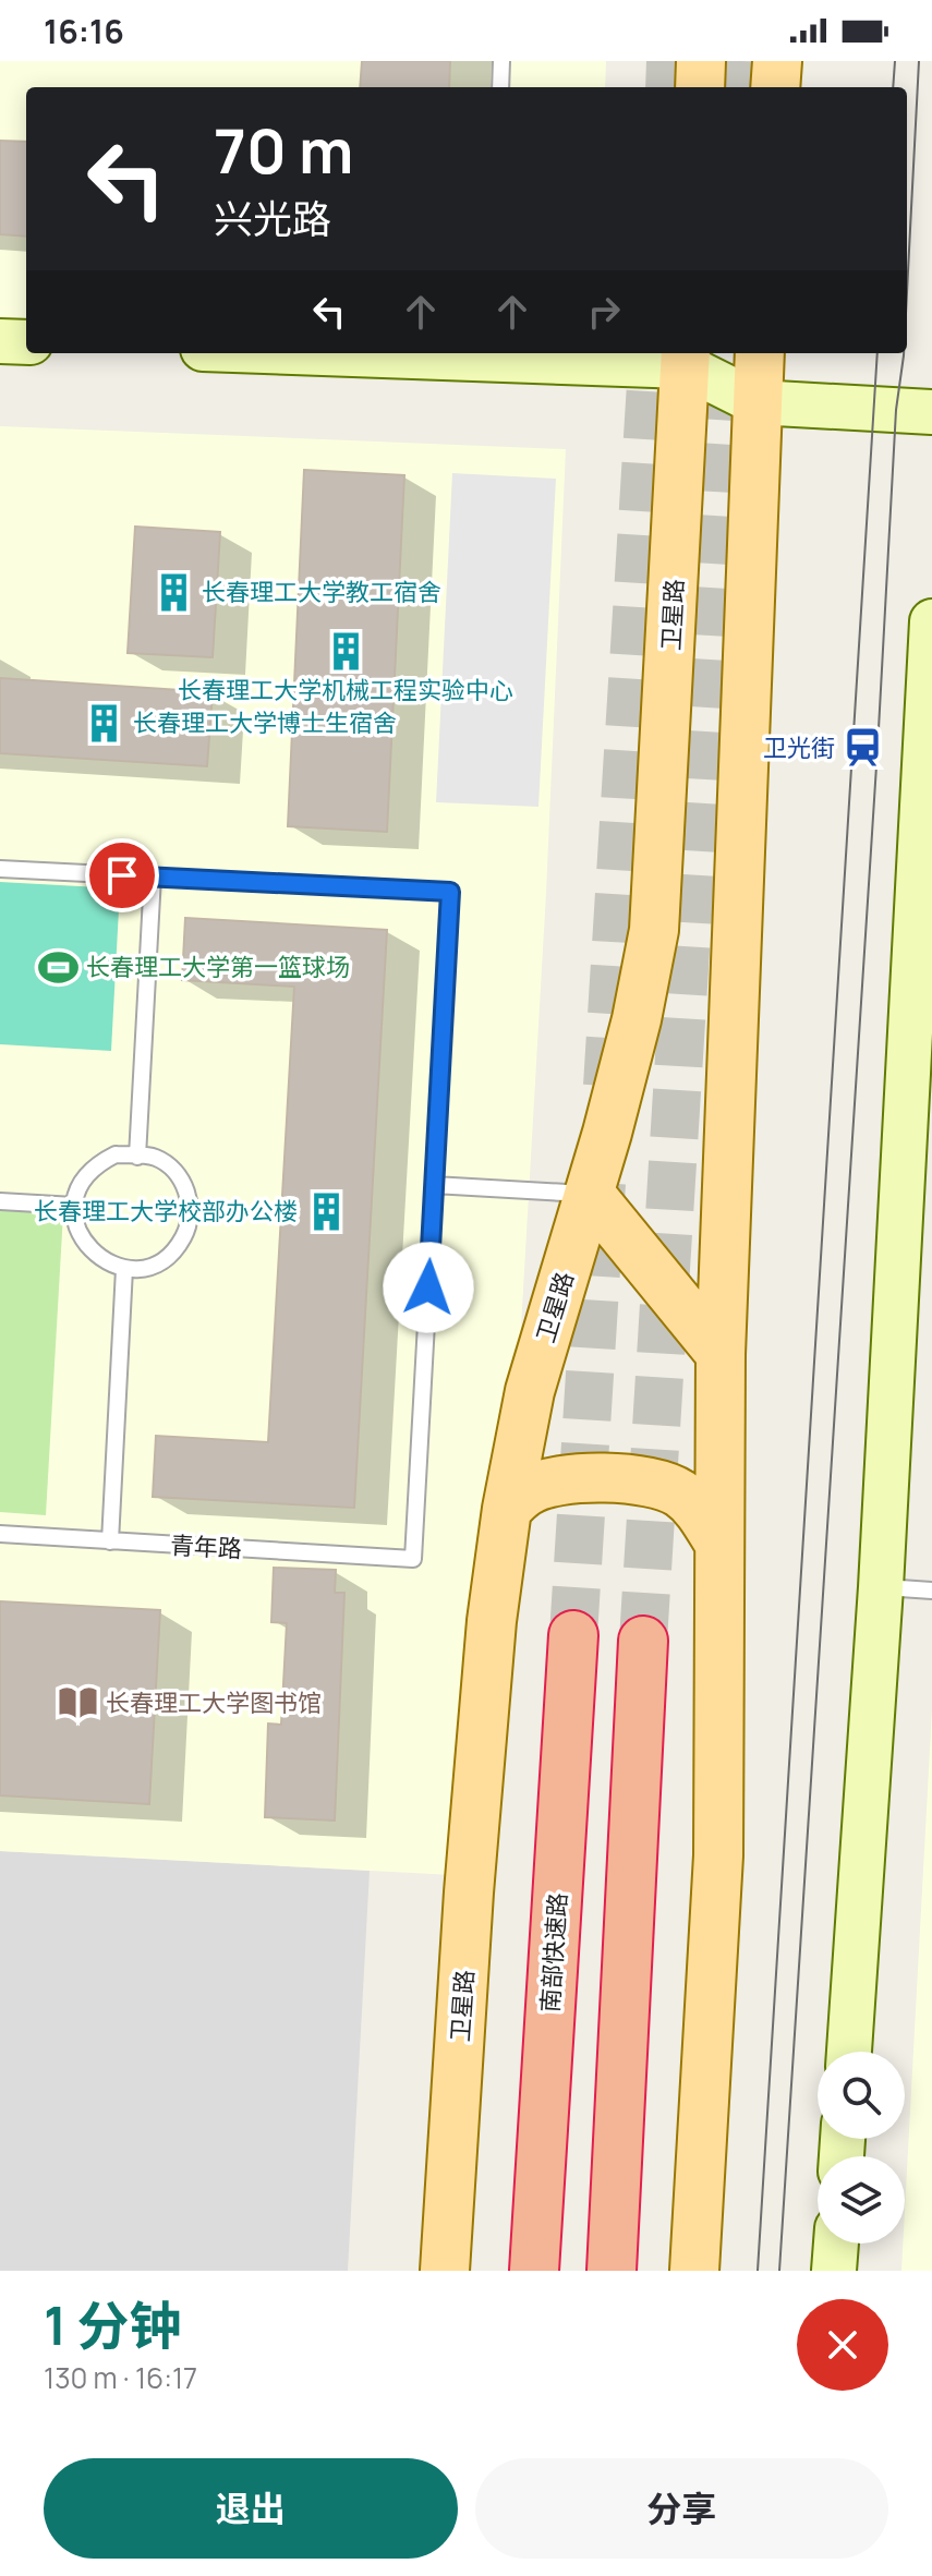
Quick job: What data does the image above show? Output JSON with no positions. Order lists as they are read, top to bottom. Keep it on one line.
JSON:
{"streets":{"highway":["南部快速路"],"main road":["卫星路"],"lane":["青年路"]},"places":{"building":["长春理工大学教工宿舍","长春理工大学机械工程实验中心","长春理工大学博士生宿舍","长春理工大学校部办公楼"],"station":["卫光街"],"sports":["长春理工大学第一篮球场"],"library":["长春理工大学图书馆"]},"page":{"status":"16:16","turn":["70 m","兴光路"],"heading":["1 分钟","130 m · 16:17"],"buttons":["退出","分享"]}}
